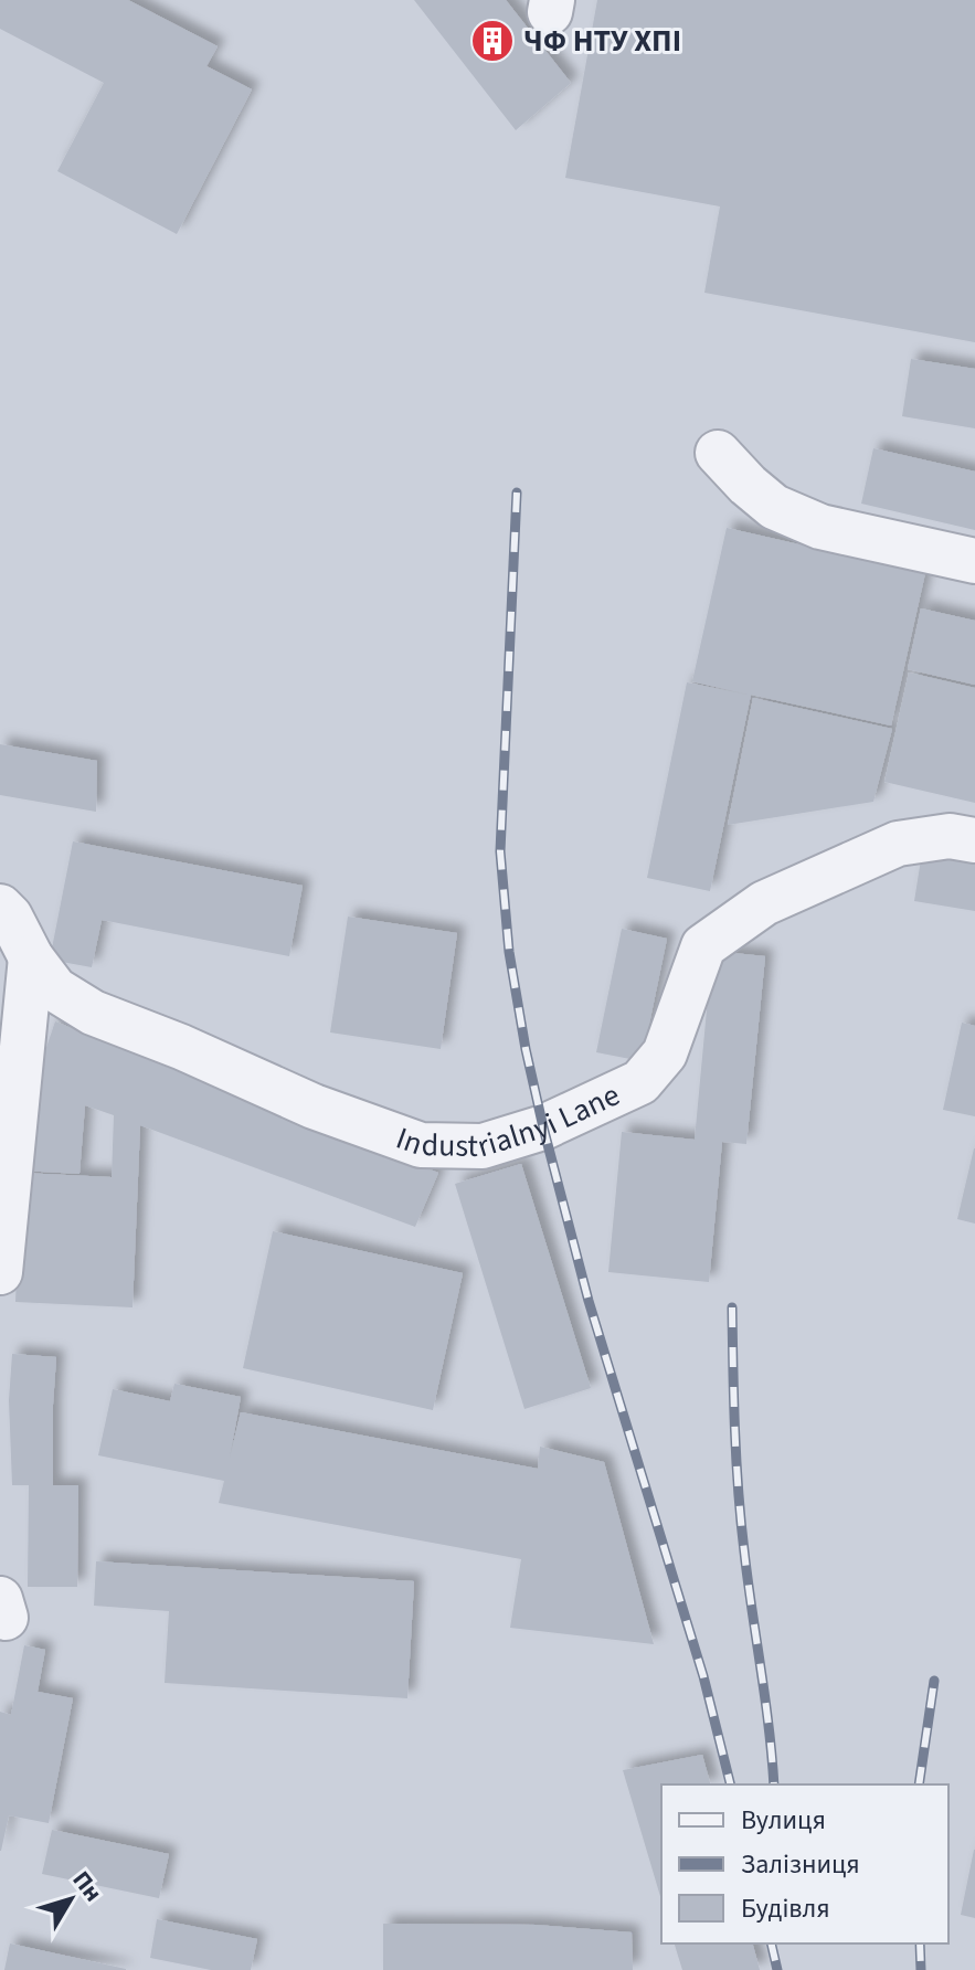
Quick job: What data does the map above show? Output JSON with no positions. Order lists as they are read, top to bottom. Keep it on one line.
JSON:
{"streets":{"street":["Industrialnyi Lane"]},"places":{"building":["ЧФ НТУ ХПІ"]},"legend":["Вулиця","Залізниця","Будівля"],"north":"top right"}
